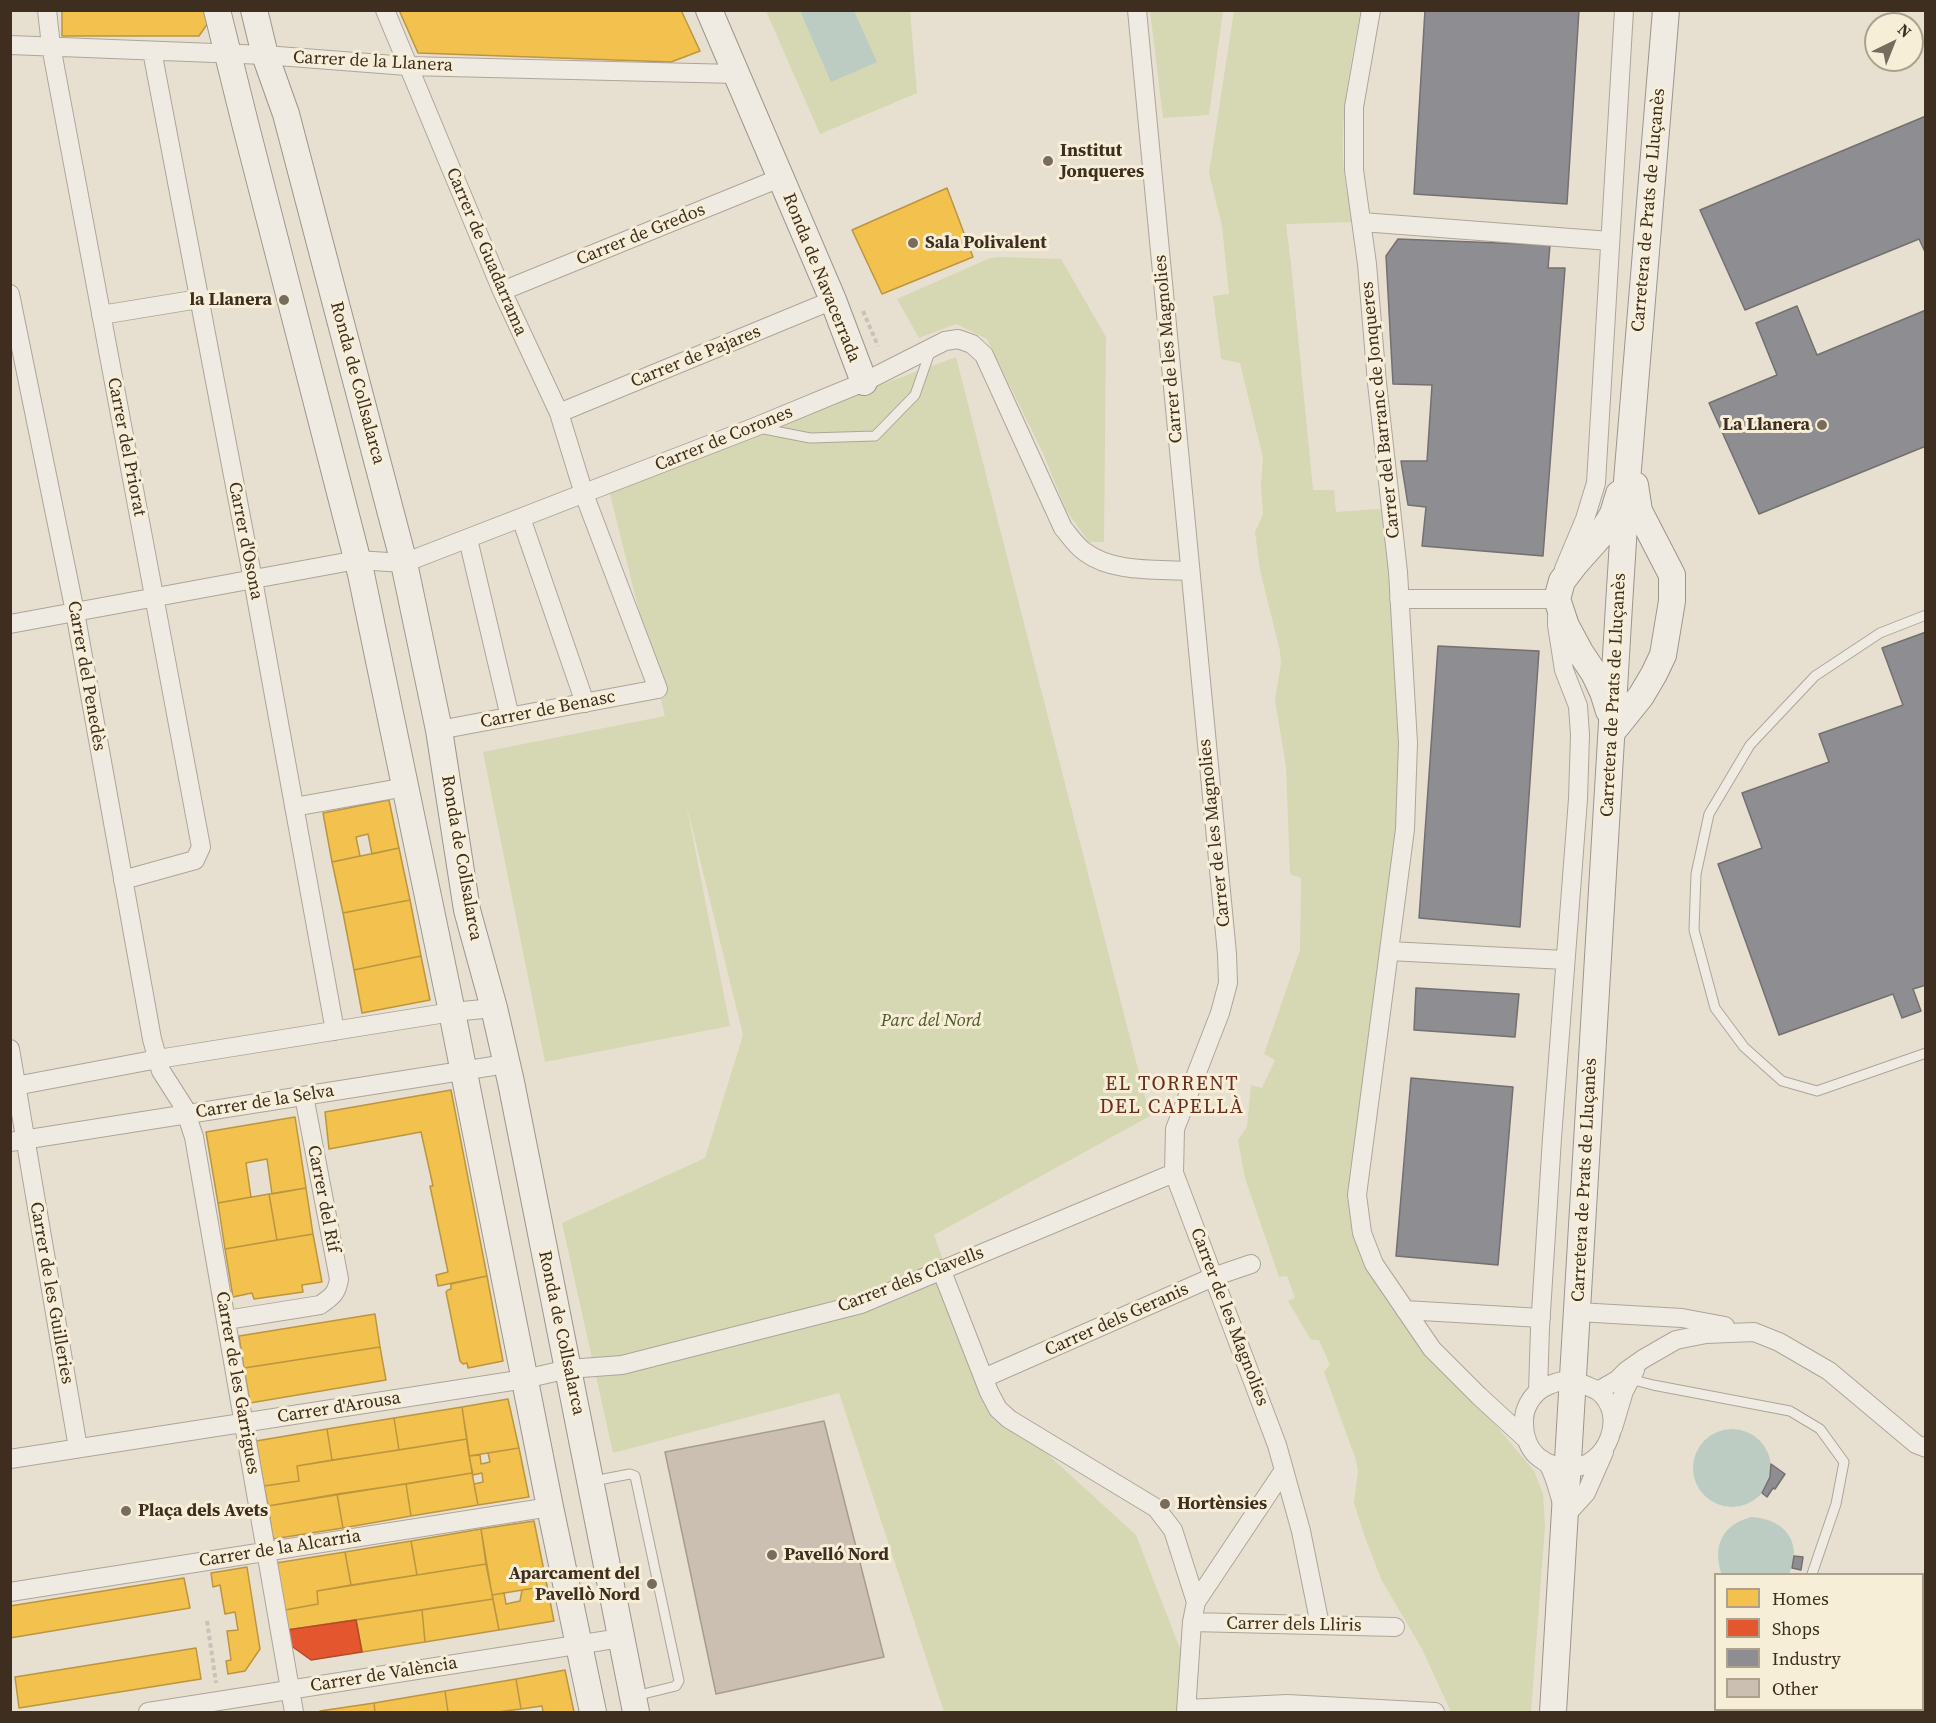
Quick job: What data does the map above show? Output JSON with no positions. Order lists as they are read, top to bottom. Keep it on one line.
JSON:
{"streets":{"street":["Carrer de la Llanera","Carretera de Prats de Lluçanès","Carrer de Gredos","Carrer de Guadarrama","Ronda de Navacerrada","Carrer de les Magnolies","Carrer de Pajares","Ronda de Collsalarca","Carrer del Barranc de Jonqueres","Carrer de Corones","Carrer del Priorat","Carrer d'Osona","Carrer del Penedès","Carrer de Benasc","Carrer de la Selva","Carrer del Rif","Carrer dels Clavells","Carrer de les Guilleries","Carrer dels Geranis","Carrer de les Garrigues","Carrer d'Arousa","Carrer de la Alcarria","Carrer dels Lliris","Carrer de València"]},"crossings":[["Carrer de la Llanera","Carrer de Guadarrama"],["Carrer de la Llanera","Ronda de Navacerrada"],["Carrer de la Llanera","Ronda de Collsalarca"],["Carrer de la Llanera","Carrer del Priorat"],["Carrer de la Llanera","Carrer d'Osona"],["Carretera de Prats de Lluçanès","Carrer del Barranc de Jonqueres"],["Carrer de Gredos","Carrer de Guadarrama"],["Carrer de Gredos","Ronda de Navacerrada"],["Carrer de Guadarrama","Carrer de Pajares"],["Carrer de Guadarrama","Carrer de Corones"],["Carrer de Guadarrama","Carrer de Benasc"],["Ronda de Navacerrada","Carrer de les Magnolies"],["Ronda de Navacerrada","Carrer de Pajares"],["Ronda de Navacerrada","Carrer de Corones"],["Carrer de les Magnolies","Carrer dels Clavells"],["Carrer de les Magnolies","Carrer dels Geranis"],["Carrer de les Magnolies","Carrer dels Lliris"],["Ronda de Collsalarca","Carrer de Corones"],["Ronda de Collsalarca","Carrer de Benasc"],["Ronda de Collsalarca","Carrer de la Selva"],["Ronda de Collsalarca","Carrer dels Clavells"],["Ronda de Collsalarca","Carrer d'Arousa"],["Ronda de Collsalarca","Carrer de la Alcarria"],["Ronda de Collsalarca","Carrer de València"],["Carrer de Corones","Carrer de Benasc"],["Carrer del Priorat","Carrer del Penedès"],["Carrer del Penedès","Carrer de les Garrigues"],["Carrer de la Selva","Carrer del Rif"],["Carrer de la Selva","Carrer de les Guilleries"],["Carrer de la Selva","Carrer de les Garrigues"],["Carrer del Rif","Carrer de les Garrigues"],["Carrer dels Clavells","Carrer d'Arousa"],["Carrer de les Guilleries","Carrer d'Arousa"],["Carrer de les Garrigues","Carrer d'Arousa"],["Carrer de les Garrigues","Carrer de la Alcarria"],["Carrer de les Garrigues","Carrer de València"]],"districts":["EL TORRENT DEL CAPELLÀ"],"parks":["Parc del Nord"],"places":["Institut Jonqueres","Sala Polivalent","la Llanera","La Llanera","Hortènsies","Plaça dels Avets","Pavelló Nord","Aparcament del Pavellò Nord"],"legend":["Homes","Shops","Industry","Other"],"north":"top right"}
